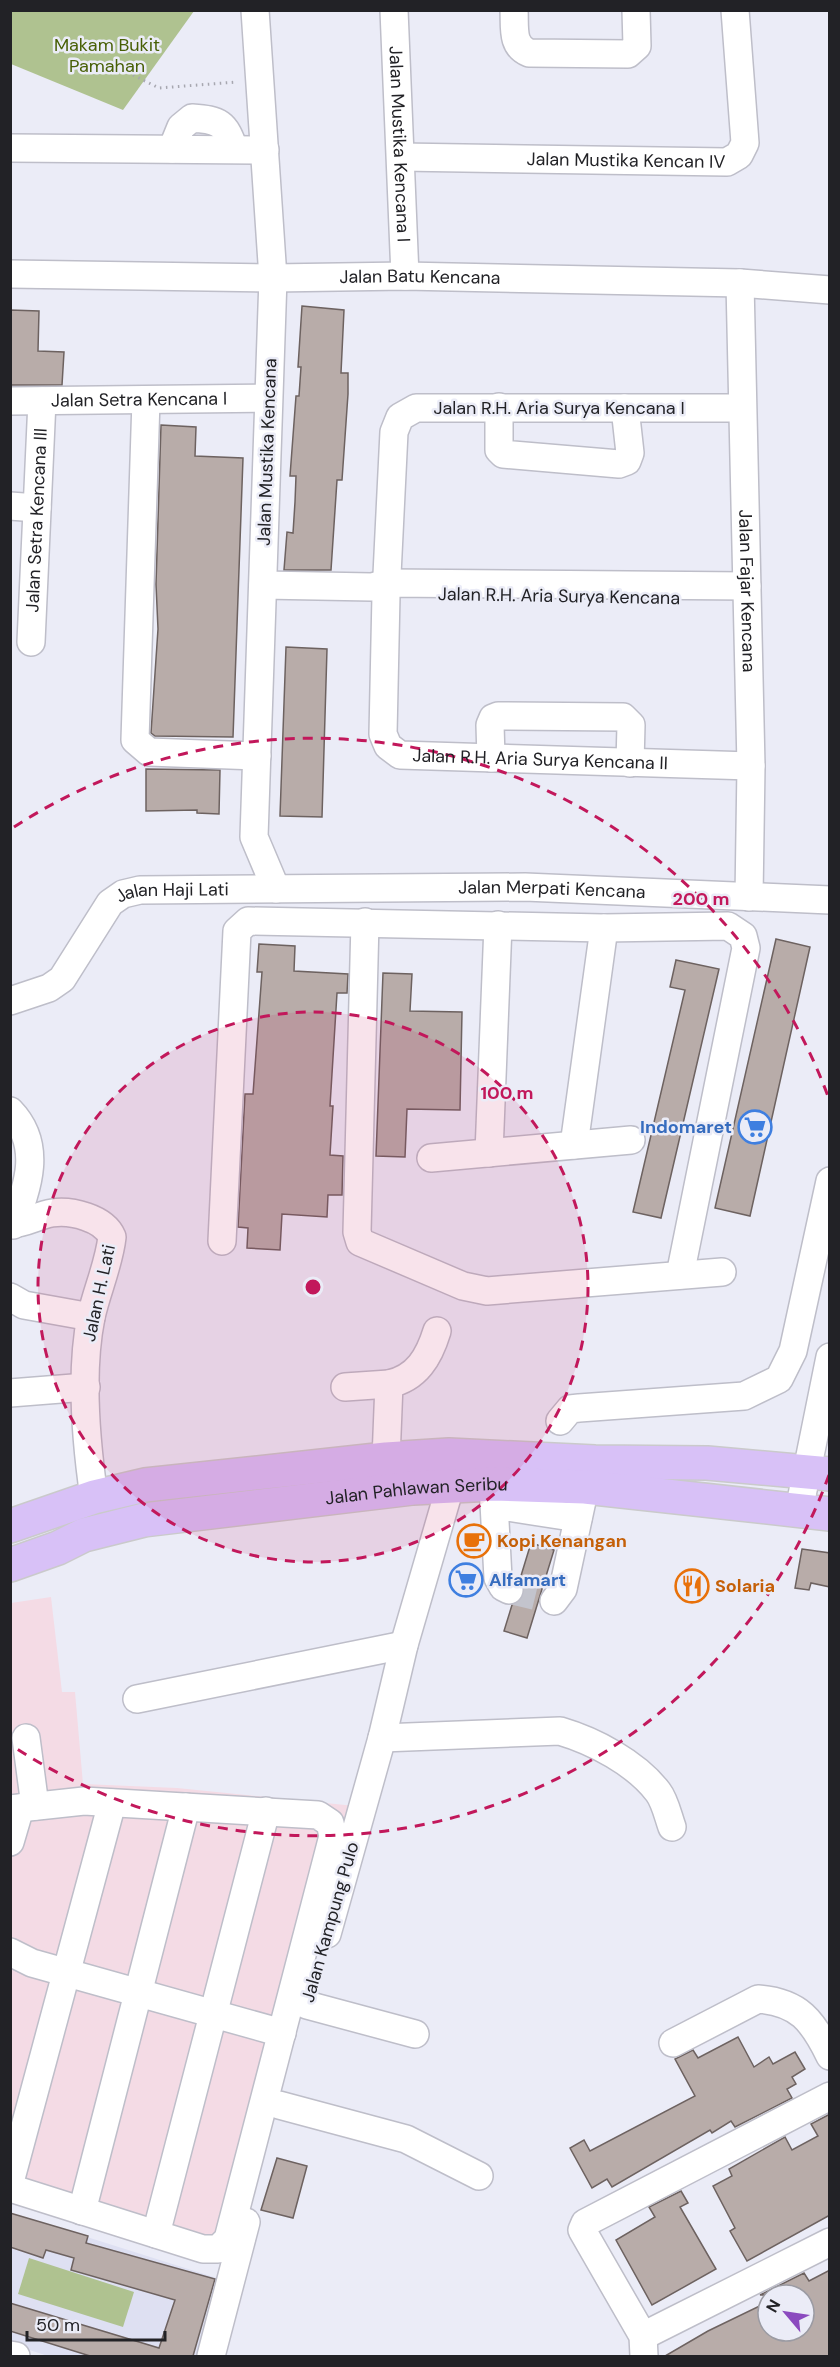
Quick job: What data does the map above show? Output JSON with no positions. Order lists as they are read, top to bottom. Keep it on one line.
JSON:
{"streets":{"main road":["Jalan Pahlawan Seribu"],"street":["Jalan Mustika Kencana I","Jalan Mustika Kencan IV","Jalan Batu Kencana","Jalan Setra Kencana I","Jalan R.H. Aria Surya Kencana I","Jalan Mustika Kencana","Jalan Setra Kencana III","Jalan Fajar Kencana","Jalan R.H. Aria Surya Kencana","Jalan R.H. Aria Surya Kencana II","Jalan Merpati Kencana","Jalan Haji Lati","Jalan H. Lati","Jalan Kampung Pulo"]},"crossings":[["Jalan Mustika Kencana I","Jalan Mustika Kencan IV"],["Jalan Mustika Kencana I","Jalan Batu Kencana"],["Jalan Batu Kencana","Jalan Mustika Kencana"],["Jalan Batu Kencana","Jalan Fajar Kencana"],["Jalan Setra Kencana I","Jalan Mustika Kencana"],["Jalan Setra Kencana I","Jalan Setra Kencana III"],["Jalan R.H. Aria Surya Kencana I","Jalan Fajar Kencana"],["Jalan R.H. Aria Surya Kencana I","Jalan R.H. Aria Surya Kencana"],["Jalan R.H. Aria Surya Kencana I","Jalan R.H. Aria Surya Kencana II"],["Jalan Mustika Kencana","Jalan R.H. Aria Surya Kencana"],["Jalan Mustika Kencana","Jalan Merpati Kencana"],["Jalan Mustika Kencana","Jalan Haji Lati"],["Jalan Fajar Kencana","Jalan R.H. Aria Surya Kencana"],["Jalan Fajar Kencana","Jalan R.H. Aria Surya Kencana II"],["Jalan Fajar Kencana","Jalan Merpati Kencana"],["Jalan R.H. Aria Surya Kencana","Jalan R.H. Aria Surya Kencana II"],["Jalan Merpati Kencana","Jalan Haji Lati"],["Jalan H. Lati","Jalan Pahlawan Seribu"],["Jalan Pahlawan Seribu","Jalan Kampung Pulo"]],"parks":["Makam Bukit Pamahan"],"places":{"supermarket":["Indomaret","Alfamart"],"cafe":["Kopi Kenangan"],"restaurant":["Solaria"]},"scale_bar":"50 m","north":"top left","rings":["200 m","100 m"]}
